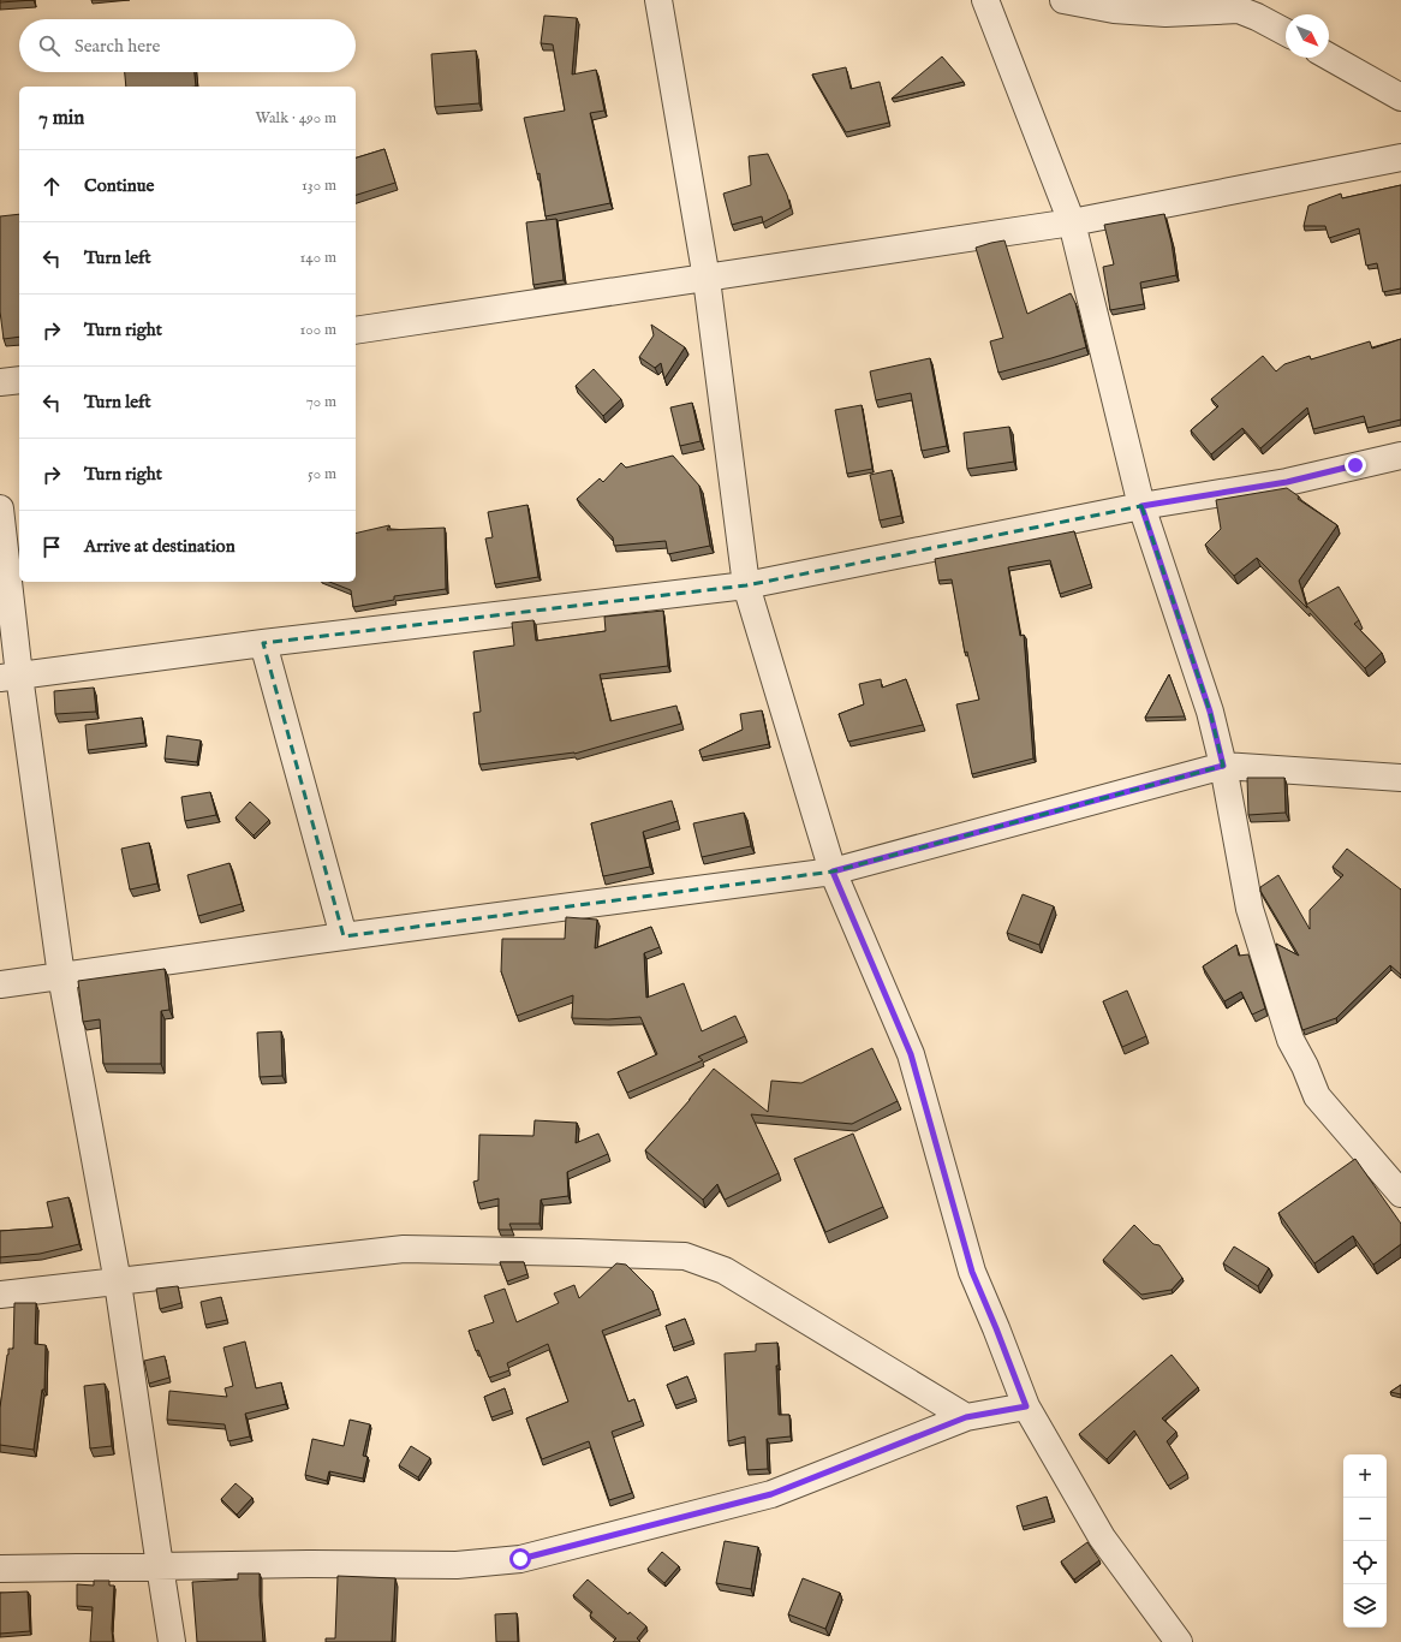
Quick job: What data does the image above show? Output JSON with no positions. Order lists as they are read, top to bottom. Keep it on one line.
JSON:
{"north":"bottom right","page":{"search":"Search here","heading":["7 min","Walk · 490 m"],"list":[["Continue","130 m"],["Turn left","140 m"],["Turn right","100 m"],["Turn left","70 m"],["Turn right","50 m"],"Arrive at destination"],"map_buttons":["+","−"]}}
